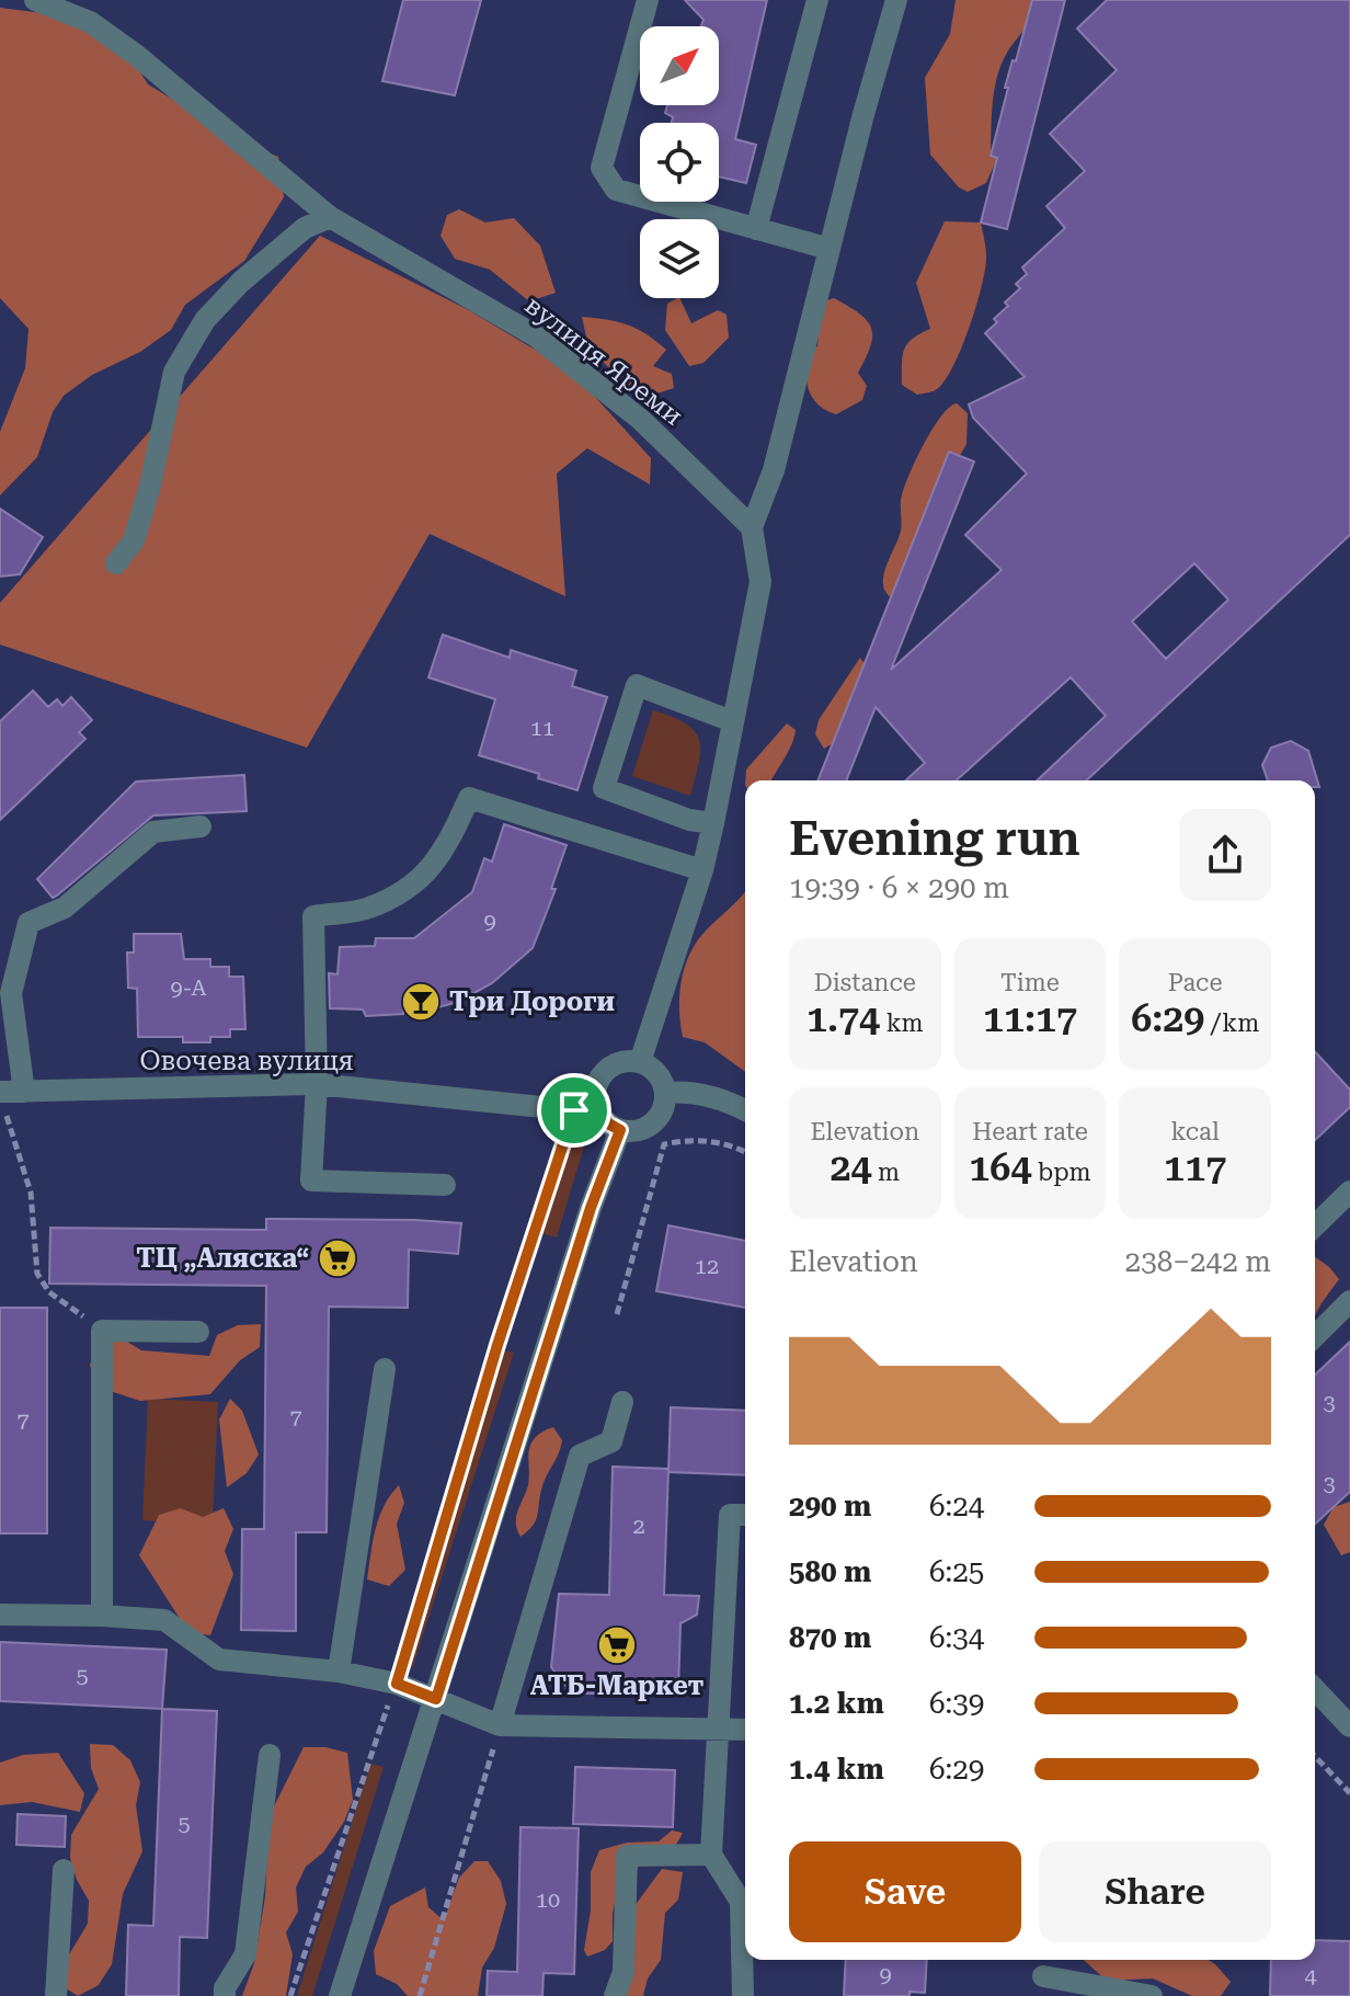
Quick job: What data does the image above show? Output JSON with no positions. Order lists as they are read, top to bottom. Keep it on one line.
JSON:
{"streets":{"street":["вулиця Яреми","Овочева вулиця"]},"places":{"bar":["Три Дороги"],"supermarket":["ТЦ „Аляска“","АТБ-Маркет"]},"house_numbers":["11","9","9-А","12","3","7","7","3","2","5","5","10","9","4"],"north":"top right","page":{"heading":["Evening run","19:39 · 6 × 290 m"],"stats":[["Distance","1.74 km"],["Time","11:17"],["Pace","6:29 /km"],["Elevation","24 m"],["Heart rate","164 bpm"],["kcal","117"]],"chart":["Elevation","238–242 m"],"list":[{"name":"290 m","note":"6:24"},{"name":"580 m","note":"6:25"},{"name":"870 m","note":"6:34"},{"name":"1.2 km","note":"6:39"},{"name":"1.4 km","note":"6:29"}],"buttons":["Save","Share"]}}
